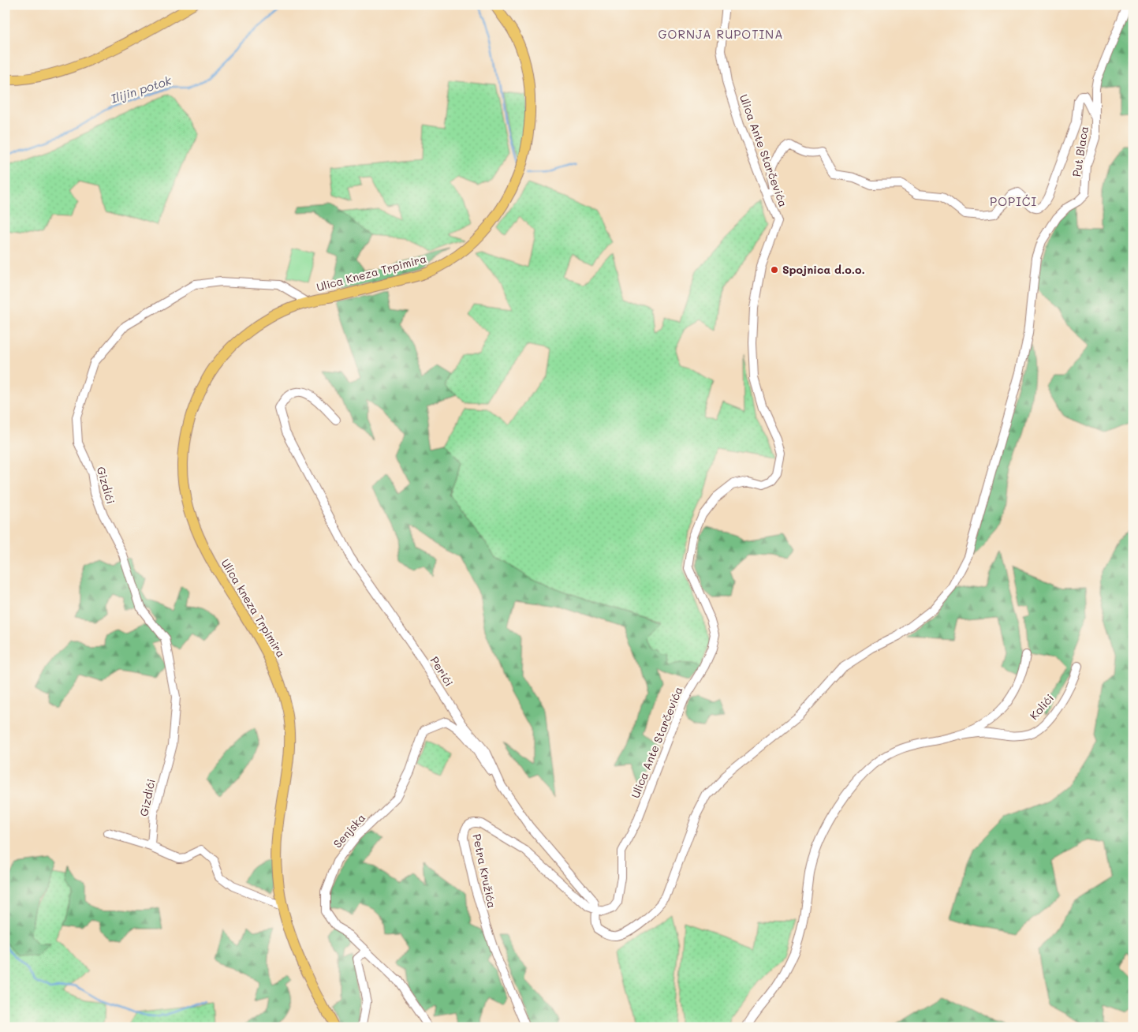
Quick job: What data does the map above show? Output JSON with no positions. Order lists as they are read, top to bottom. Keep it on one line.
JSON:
{"streets":{"main road":["Ulica Kneza Trpimira","Ulica kneza Trpimira"],"street":["Ulica Ante Starčevića","Put Blaca","Gizdići","Perići","Kolići","Senjska","Petra Kružića"]},"crossings":[["Ulica Ante Starčevića","Put Blaca"],["Ulica Ante Starčevića","Perići"],["Ulica Ante Starčevića","Petra Kružića"],["Put Blaca","Perići"],["Put Blaca","Petra Kružića"],["Ulica Kneza Trpimira","Gizdići"],["Ulica Kneza Trpimira","Ulica kneza Trpimira"],["Perići","Senjska"],["Perići","Petra Kružića"]],"districts":["GORNJA RUPOTINA","POPIĆI"],"water":["Ilijin potok"],"places":["Spojnica d.o.o."]}
